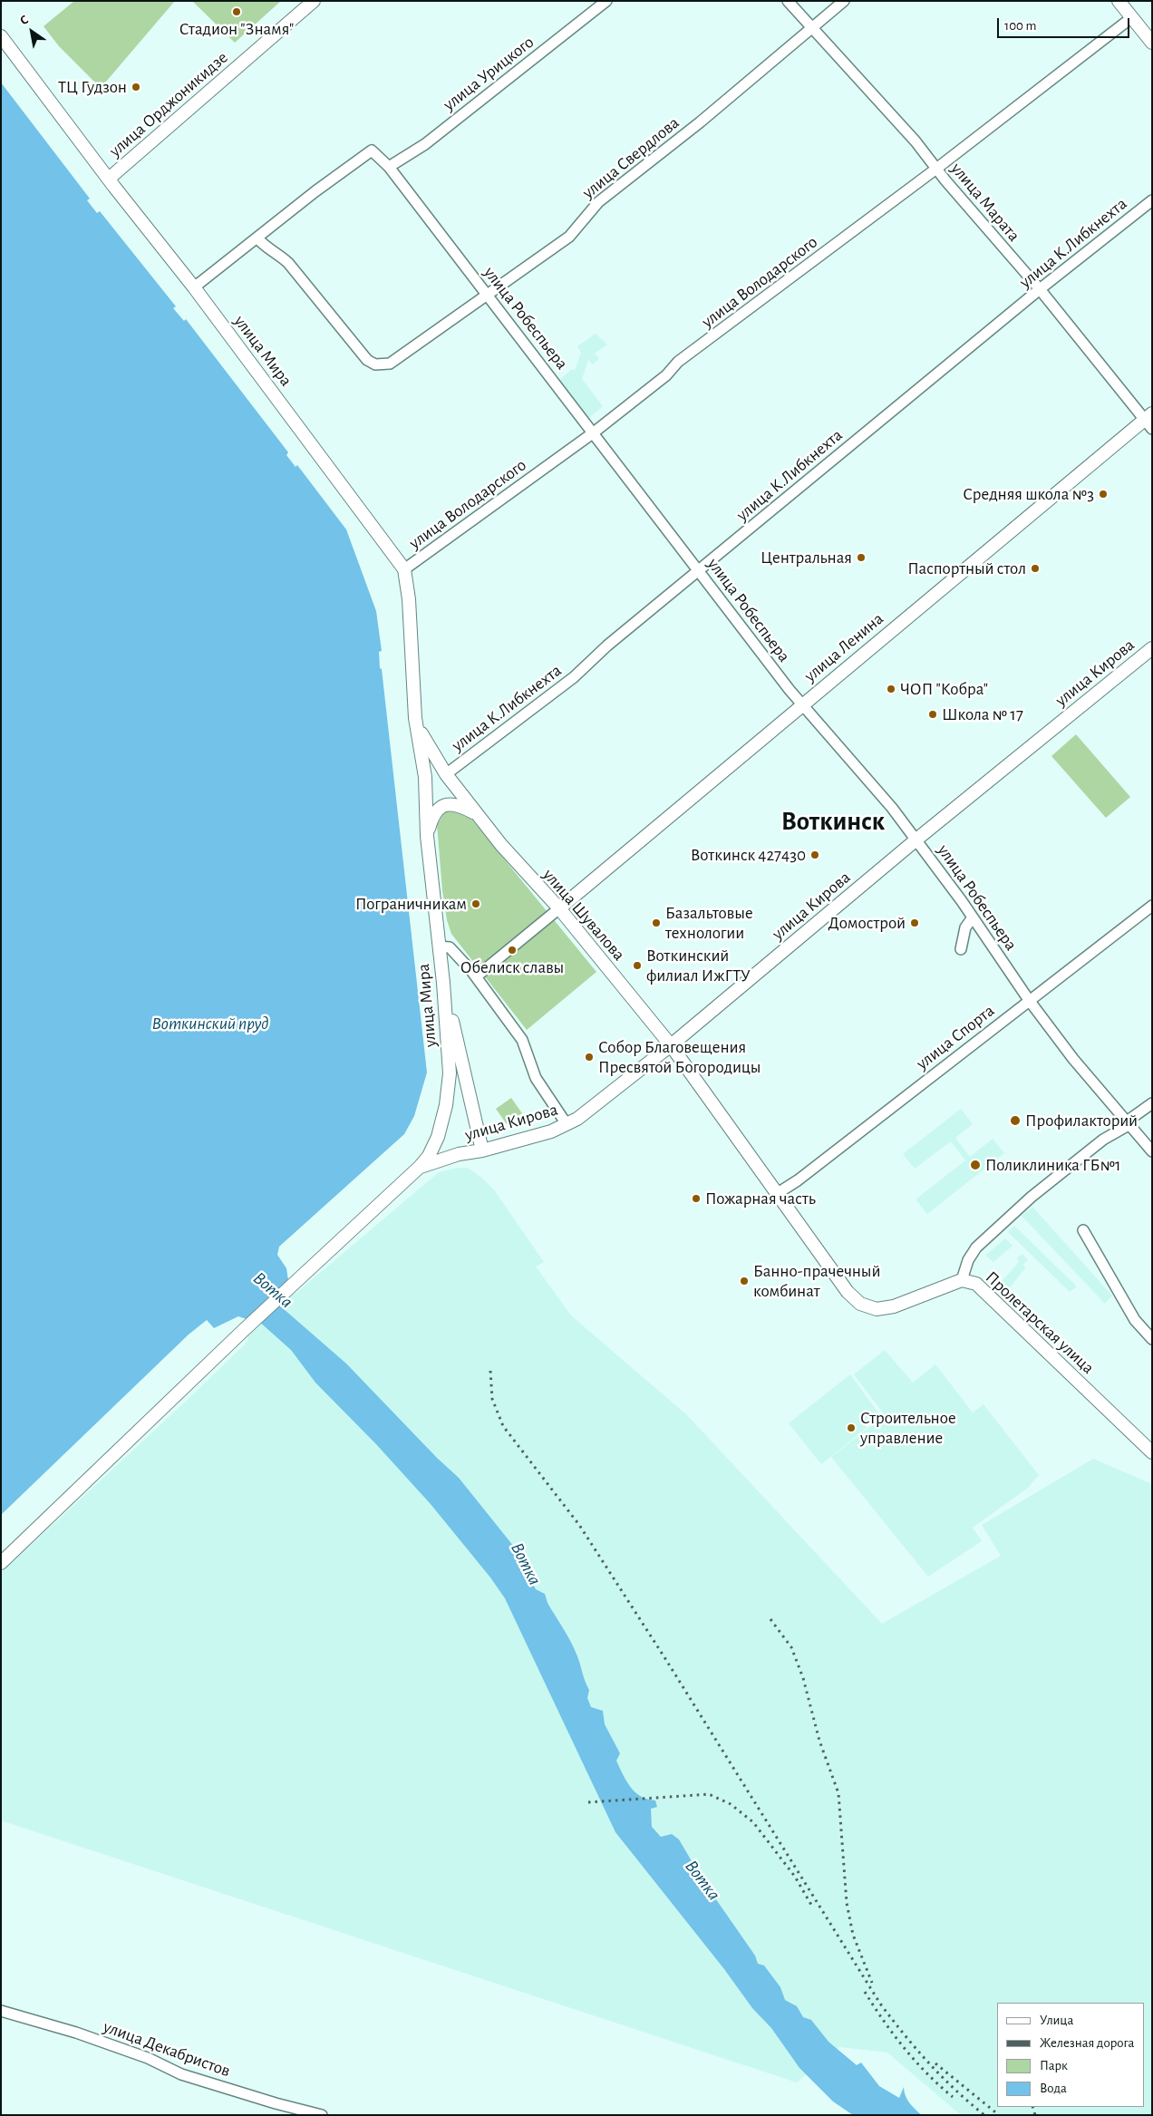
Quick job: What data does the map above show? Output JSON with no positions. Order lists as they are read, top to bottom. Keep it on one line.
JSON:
{"streets":{"main road":["улица Орджоникидзе","улица Мира","улица Ленина","улица Кирова","улица Шувалова","Пролетарская улица"],"street":["улица Урицкого","улица Свердлова","улица Марата","улица К.Либкнехта","улица Володарского","улица Робеспьера","улица Спорта","улица Декабристов"]},"crossings":[["улица Урицкого","улица Робеспьера"],["улица Орджоникидзе","улица Мира"],["улица Свердлова","улица Марата"],["улица Свердлова","улица Робеспьера"],["улица Марата","улица К.Либкнехта"],["улица Марата","улица Володарского"],["улица Марата","улица Ленина"],["улица К.Либкнехта","улица Робеспьера"],["улица К.Либкнехта","улица Мира"],["улица Володарского","улица Робеспьера"],["улица Володарского","улица Мира"],["улица Робеспьера","улица Ленина"],["улица Робеспьера","улица Кирова"],["улица Робеспьера","улица Спорта"],["улица Мира","улица Кирова"],["улица Мира","улица Шувалова"],["улица Ленина","улица Шувалова"],["улица Кирова","улица Шувалова"],["улица Шувалова","улица Спорта"],["улица Шувалова","Пролетарская улица"],["улица Спорта","Пролетарская улица"]],"districts":["Воткинск"],"water":["Воткинский пруд","Вотка"],"places":["Стадион \"Знамя\"","ТЦ Гудзон","Средняя школа №3","Центральная","Паспортный стол","ЧОП \"Кобра\"","Школа № 17","Воткинск 427430","Пограничникам","Базальтовые технологии","Домострой","Обелиск славы","Воткинский филиал ИжГТУ","Собор Благовещения Пресвятой Богородицы","Профилакторий","Поликлиника ГБ№1","Пожарная часть","Банно-прачечный комбинат","Строительное управление"],"legend":["Улица","Железная дорога","Парк","Вода"],"scale_bar":"100 m","north":"top left"}
